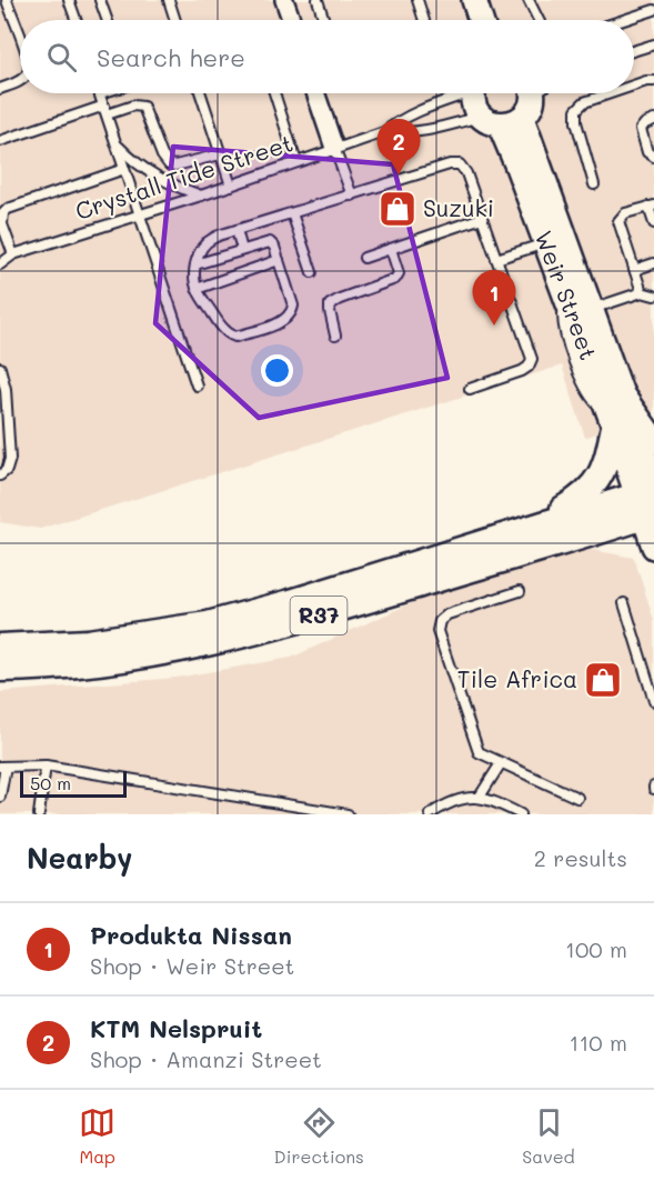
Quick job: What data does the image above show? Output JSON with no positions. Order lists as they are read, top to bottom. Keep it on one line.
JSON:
{"streets":{"main road":["R37"],"street":["Weir Street"],"lane":["Crystall Tide Street"]},"crossings":[["Crystall Tide Street","Weir Street"],["Weir Street","R37"]],"places":{"shop":["Suzuki","Tile Africa"]},"scale_bar":"50 m","page":{"search":"Search here","pins":["2","1"],"scale":"50 m","heading":["Nearby","2 results"],"list":[{"mark":"1","name":"Produkta Nissan","note":"Shop · Weir Street","value":"100 m"},{"mark":"2","name":"KTM Nelspruit","note":"Shop · Amanzi Street","value":"110 m"}],"nav":["Map","Directions","Saved"]}}
